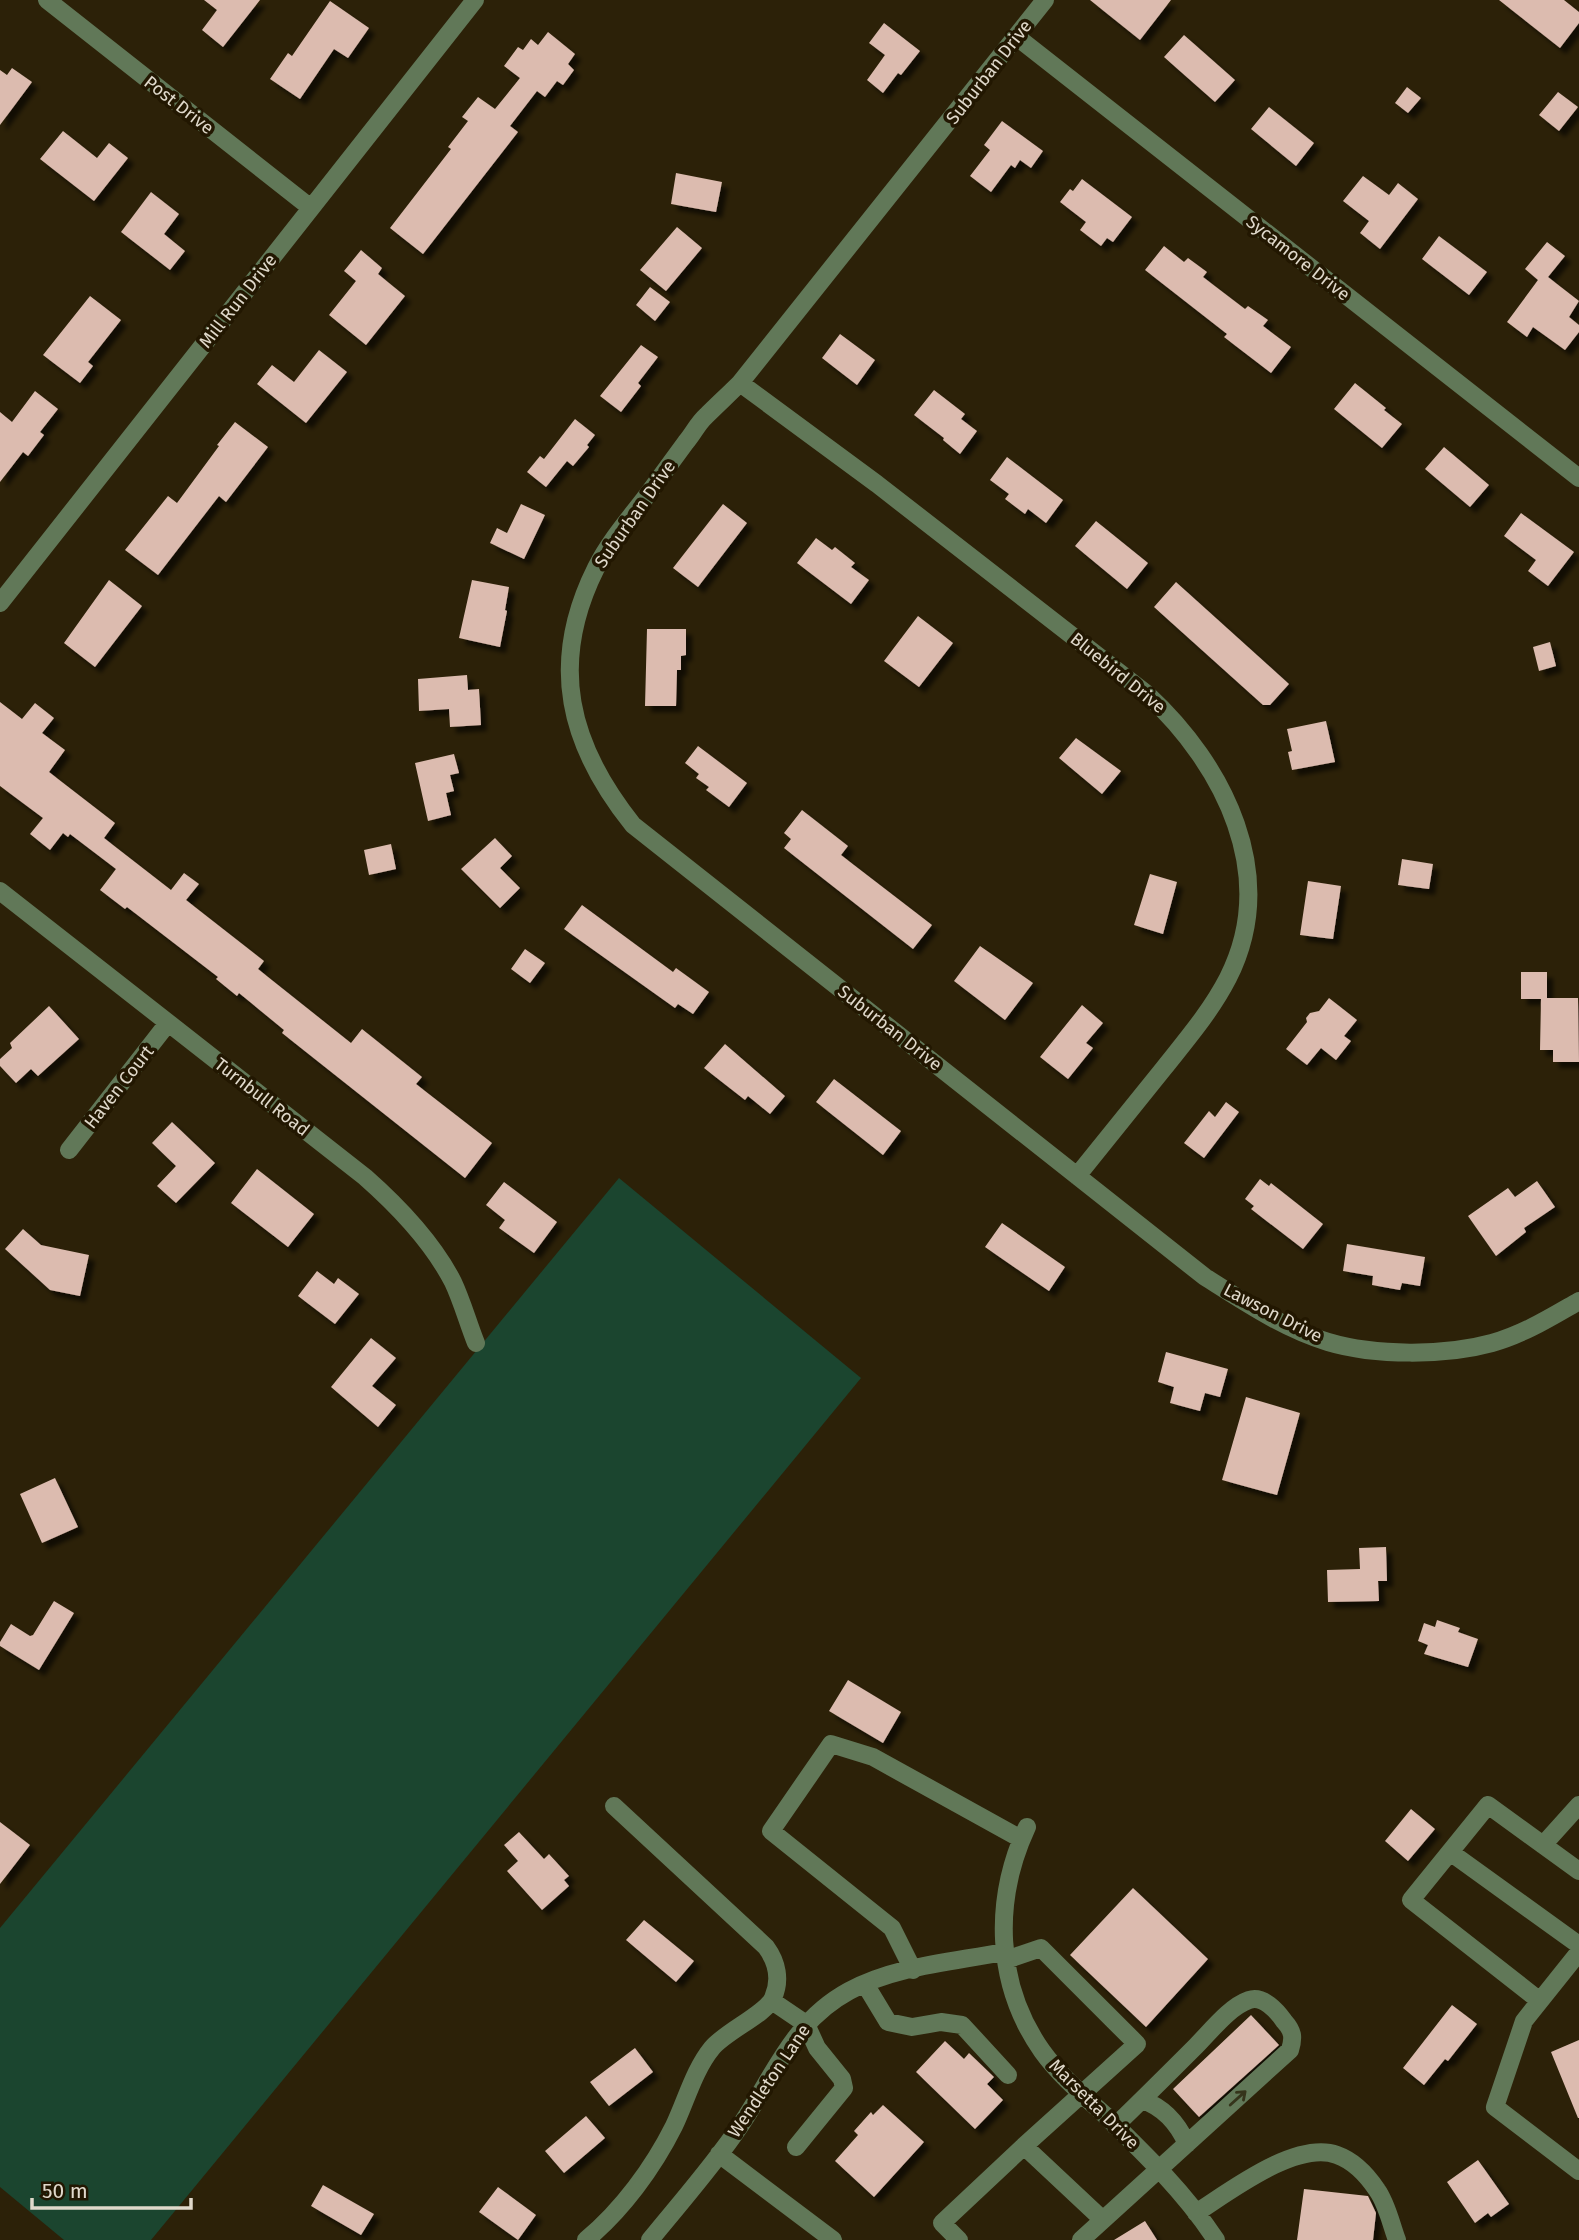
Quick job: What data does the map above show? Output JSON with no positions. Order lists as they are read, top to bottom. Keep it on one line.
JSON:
{"streets":{"street":["Suburban Drive","Post Drive","Sycamore Drive","Mill Run Drive","Bluebird Drive","Haven Court","Turnbull Road","Lawson Drive","Wendleton Lane","Marsetta Drive"]},"crossings":[["Suburban Drive","Sycamore Drive"],["Suburban Drive","Bluebird Drive"],["Suburban Drive","Lawson Drive"],["Post Drive","Mill Run Drive"],["Bluebird Drive","Lawson Drive"],["Haven Court","Turnbull Road"],["Wendleton Lane","Marsetta Drive"]],"scale_bar":"50 m"}
